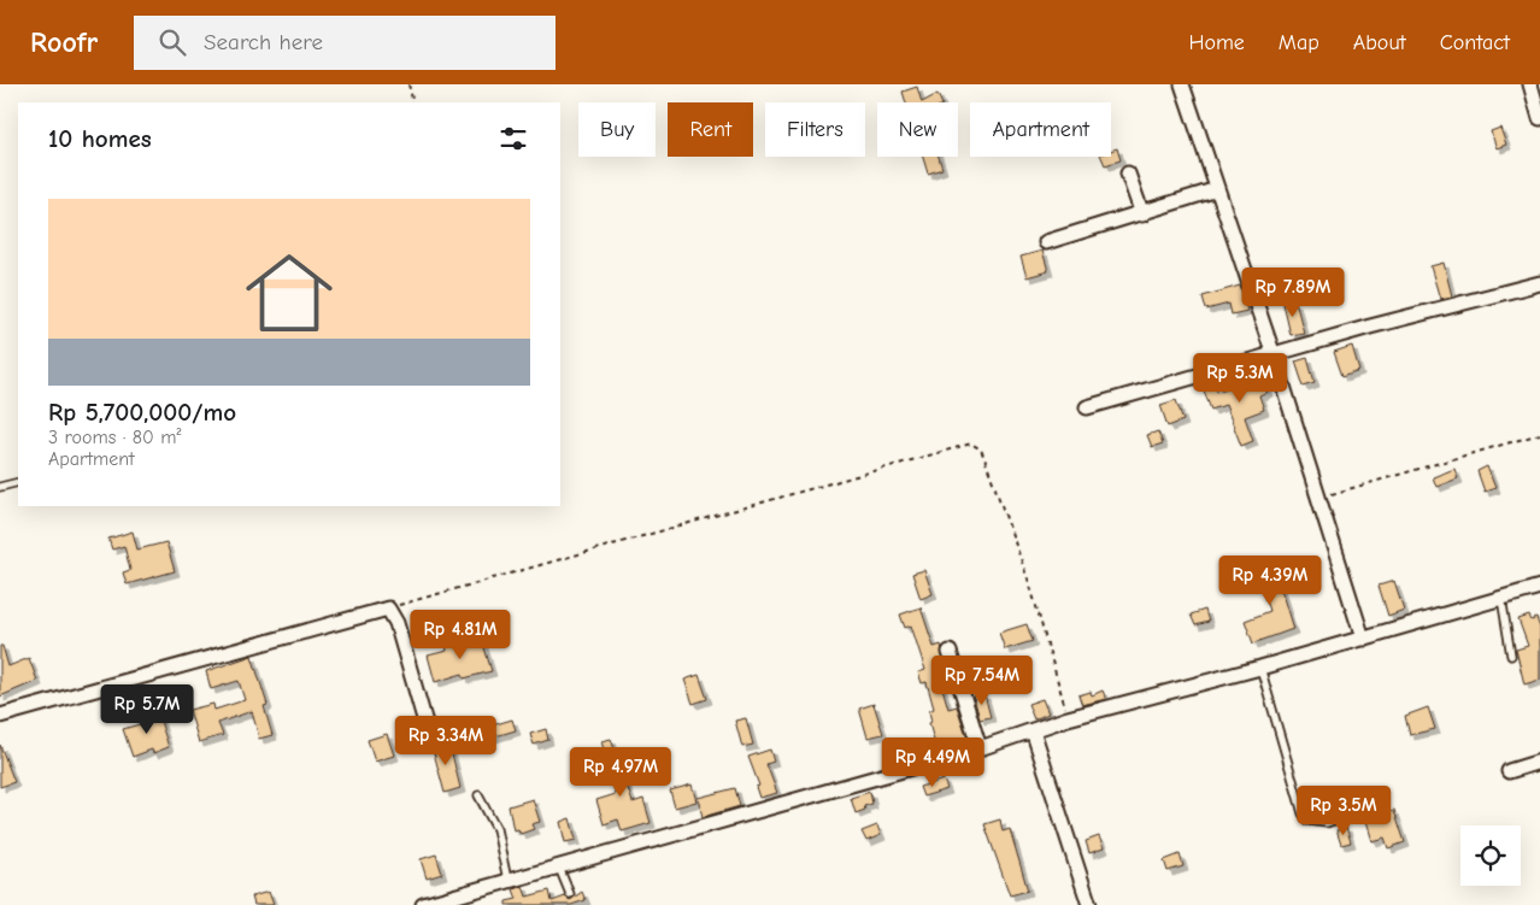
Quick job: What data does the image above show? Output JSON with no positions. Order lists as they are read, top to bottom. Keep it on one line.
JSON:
{"page":{"header":"Roofr","search":"Search here","nav":["Home","Map","About","Contact"],"chip":["Buy","Rent","Filters","New","Apartment"],"heading":"10 homes","list":[{"name":"Rp 5,700,000/mo","note":"3 rooms · 80 m² · Apartment"}],"price":["Rp 7.89M","Rp 5.3M","Rp 4.39M","Rp 4.81M","Rp 7.54M","Rp 5.7M","Rp 3.34M","Rp 4.49M","Rp 4.97M","Rp 3.5M"]}}
